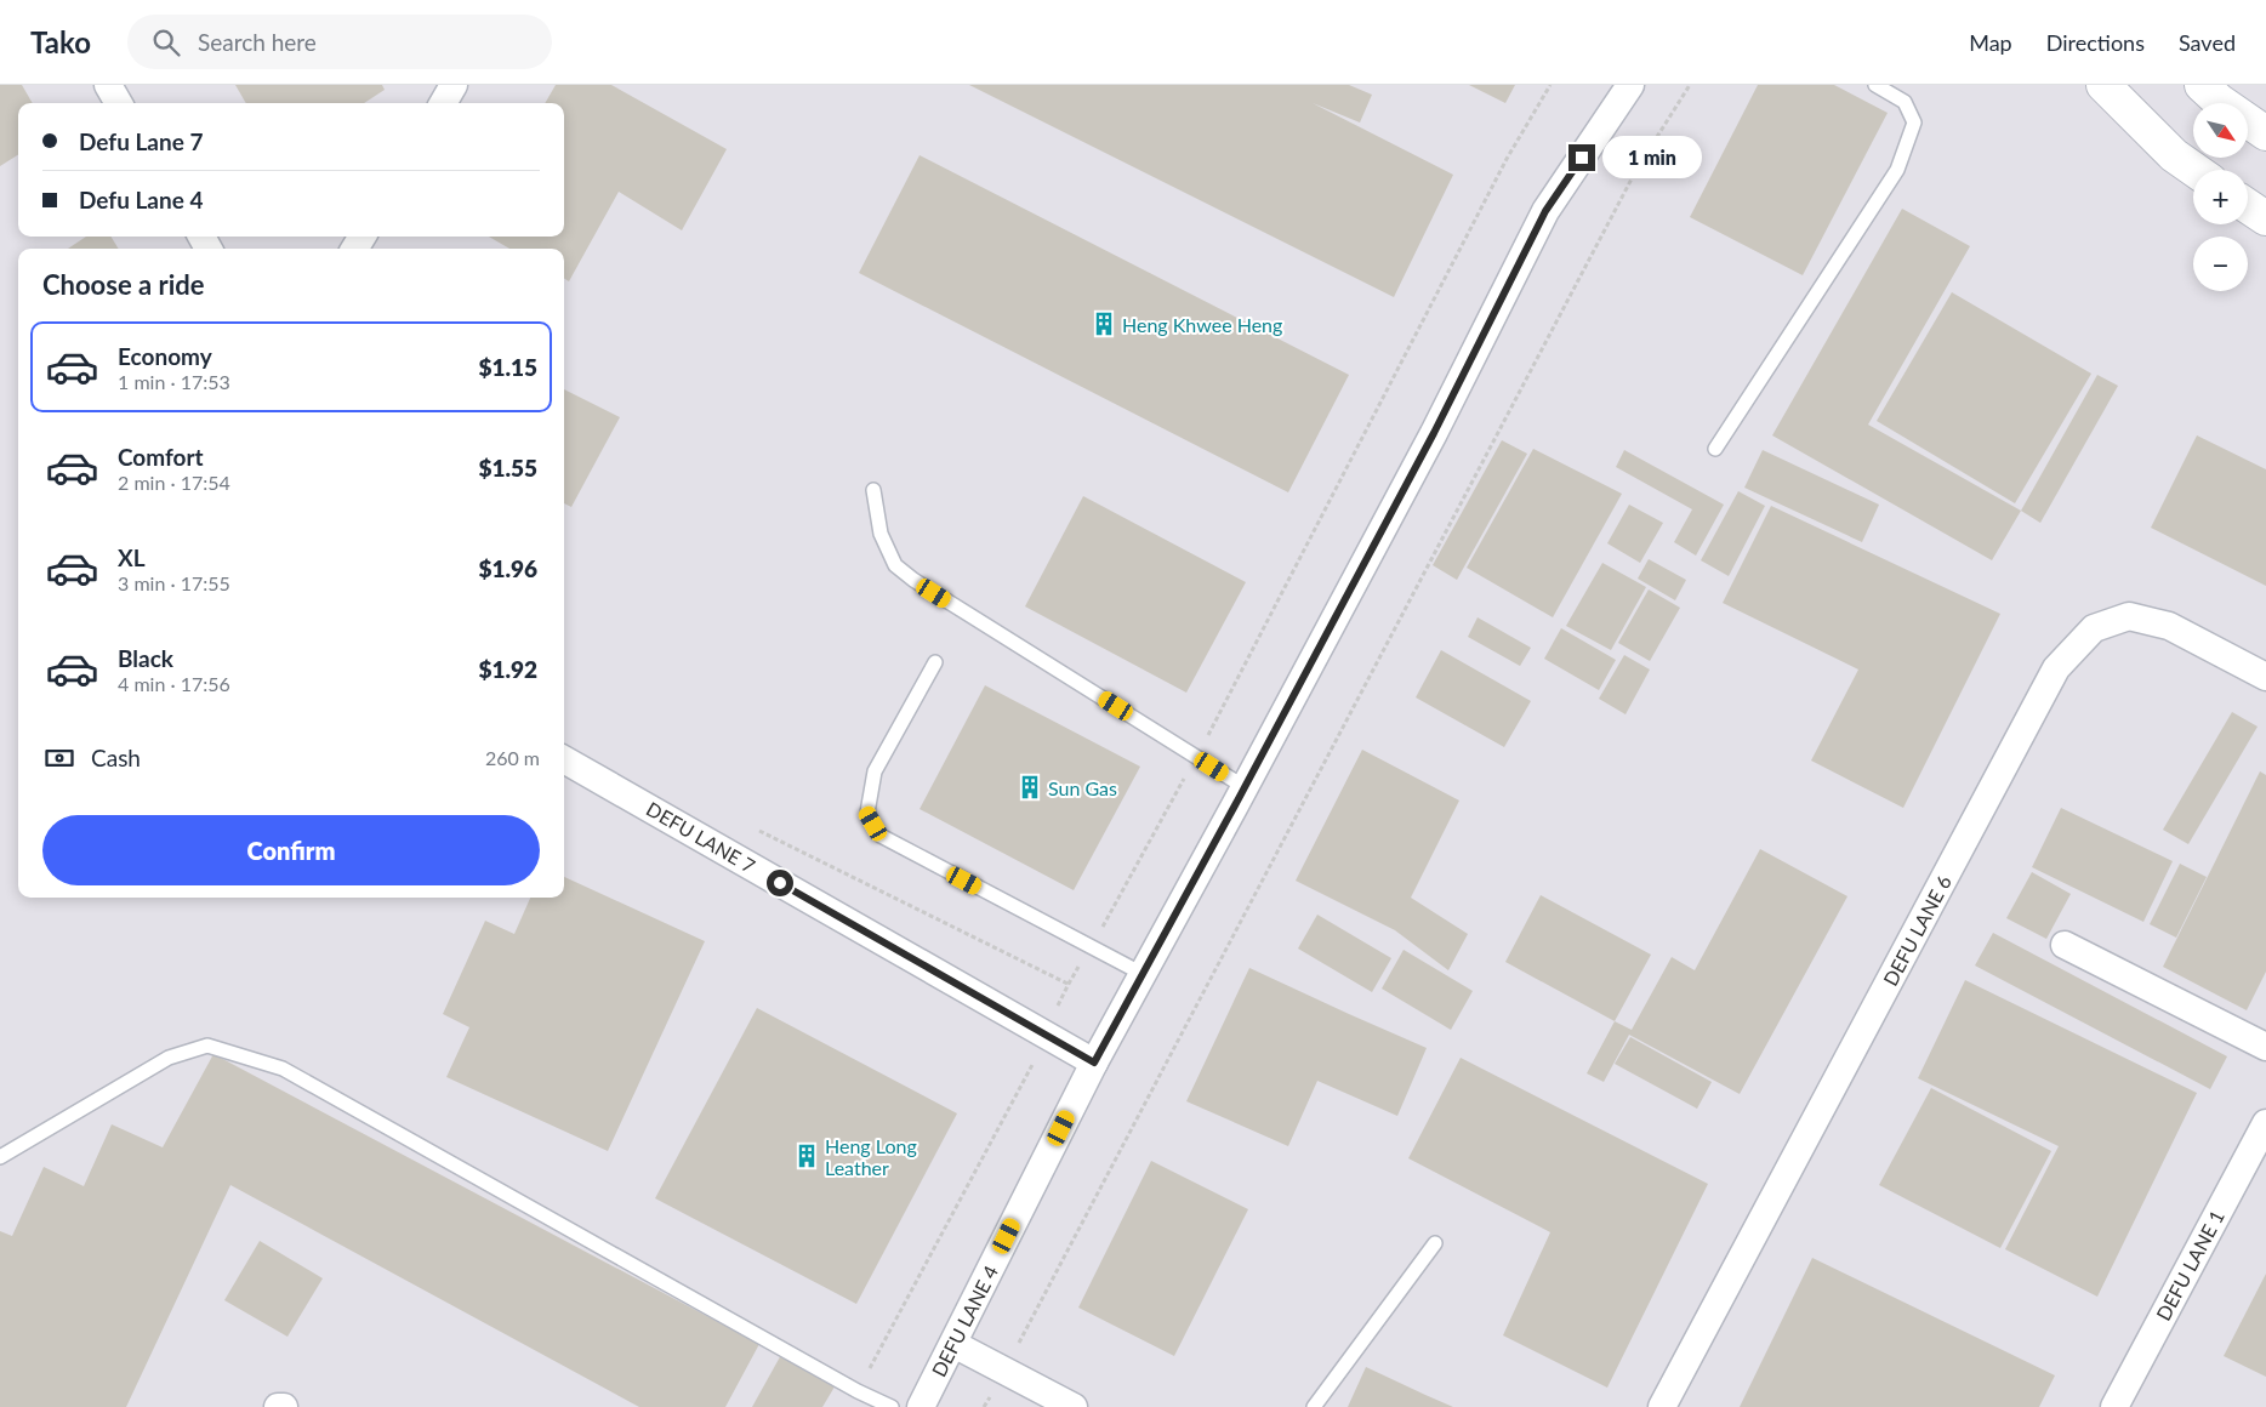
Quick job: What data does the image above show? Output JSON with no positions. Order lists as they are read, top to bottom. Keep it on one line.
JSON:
{"streets":{"street":["DEFU LANE 7","DEFU LANE 6","DEFU LANE 1","DEFU LANE 4"]},"crossings":[["DEFU LANE 7","DEFU LANE 4"]],"places":{"building":["Heng Khwee Heng","Sun Gas","Heng Long Leather"]},"north":"bottom right","page":{"header":"Tako","search":"Search here","nav":["Map","Directions","Saved"],"map_buttons":["+","−"],"banner":["Defu Lane 7","Defu Lane 4"],"bubble":"1 min","heading":"Choose a ride","list":[{"name":"Economy","note":"1 min · 17:53","value":"$1.15"},{"name":"Comfort","note":"2 min · 17:54","value":"$1.55"},{"name":"XL","note":"3 min · 17:55","value":"$1.96"},{"name":"Black","note":"4 min · 17:56","value":"$1.92"}],"pay":["Cash","260 m"],"buttons":"Confirm"}}
